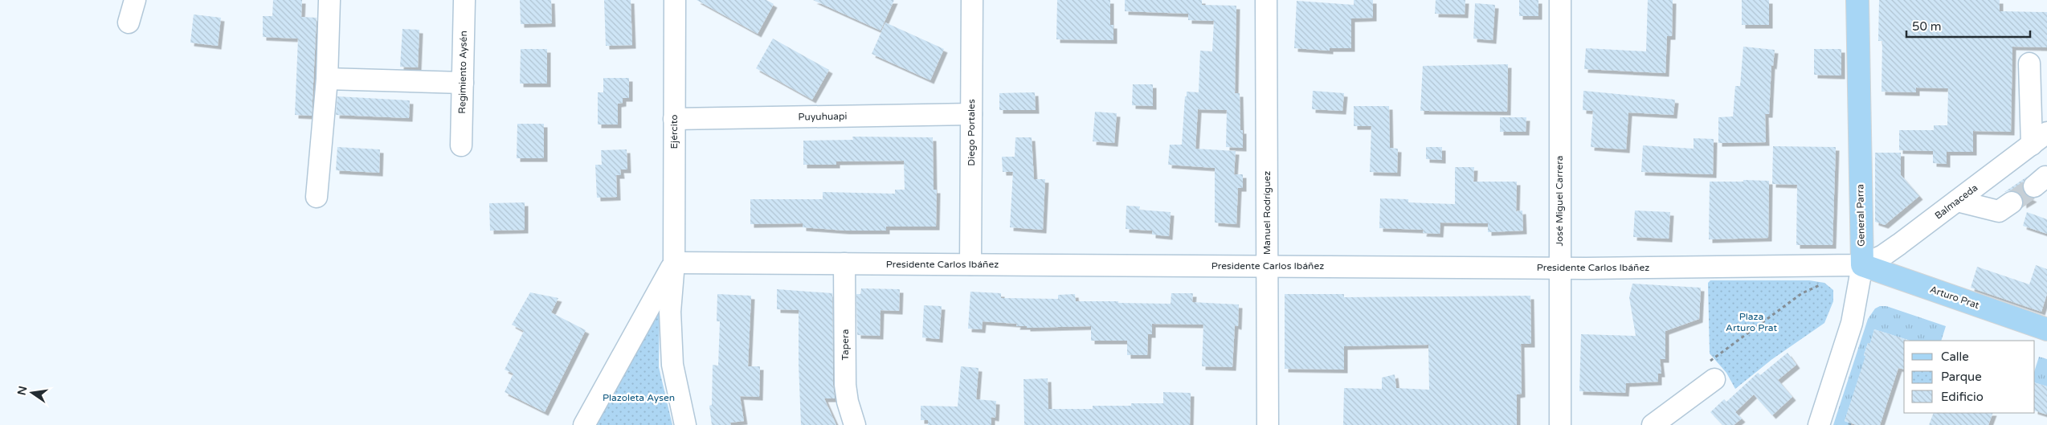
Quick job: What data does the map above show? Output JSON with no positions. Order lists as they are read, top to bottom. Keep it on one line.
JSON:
{"streets":{"main road":["General Parra","Arturo Prat"],"street":["Regimiento Aysén","Puyuhuapi","Ejército","Diego Portales","José Miguel Carrera","Balmaceda","Manuel Rodríguez","Presidente Carlos Ibáñez","Tapera"]},"crossings":[["Puyuhuapi","Ejército"],["Puyuhuapi","Diego Portales"],["Ejército","Presidente Carlos Ibáñez"],["Diego Portales","Presidente Carlos Ibáñez"],["José Miguel Carrera","Presidente Carlos Ibáñez"],["Balmaceda","General Parra"],["Balmaceda","Presidente Carlos Ibáñez"],["Balmaceda","Arturo Prat"],["Manuel Rodríguez","Presidente Carlos Ibáñez"],["General Parra","Presidente Carlos Ibáñez"],["General Parra","Arturo Prat"],["Presidente Carlos Ibáñez","Arturo Prat"],["Presidente Carlos Ibáñez","Tapera"]],"parks":["Plaza Arturo Prat","Plazoleta Aysen"],"legend":["Calle","Parque","Edificio"],"scale_bar":"50 m","north":"left"}
